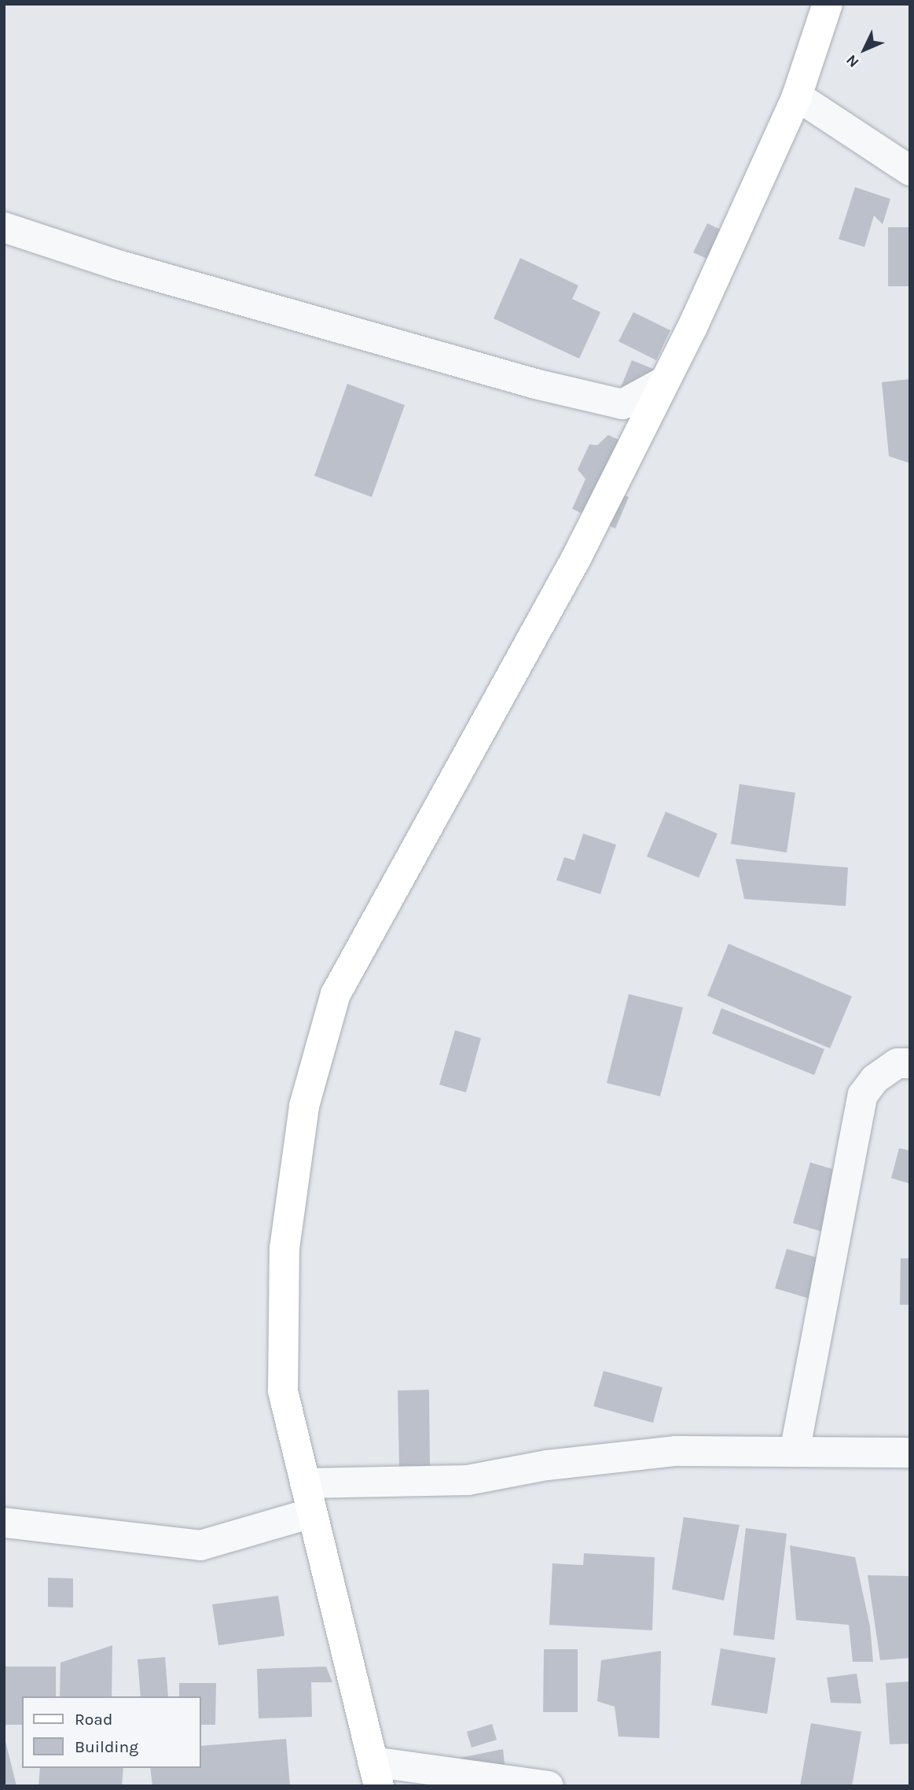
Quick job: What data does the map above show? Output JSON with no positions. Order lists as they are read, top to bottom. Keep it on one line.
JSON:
{"legend":["Road","Building"],"north":"bottom left"}
